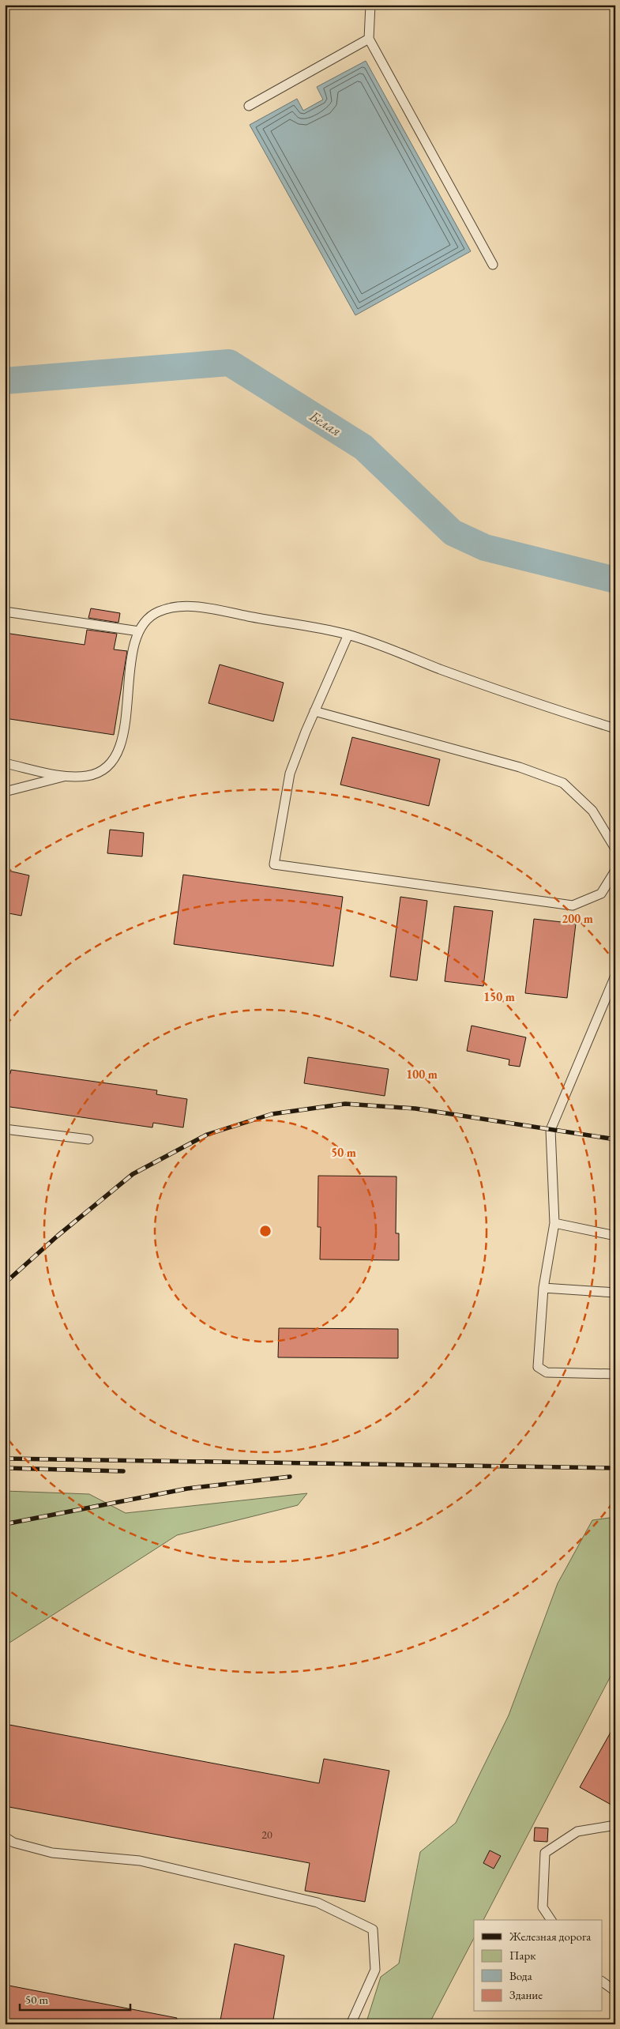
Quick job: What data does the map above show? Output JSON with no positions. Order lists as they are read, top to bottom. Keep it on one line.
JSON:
{"water":["Белая"],"house_numbers":["20"],"legend":["Железная дорога","Парк","Вода","Здание"],"scale_bar":"50 m","rings":["200 m","150 m","100 m","50 m"]}
